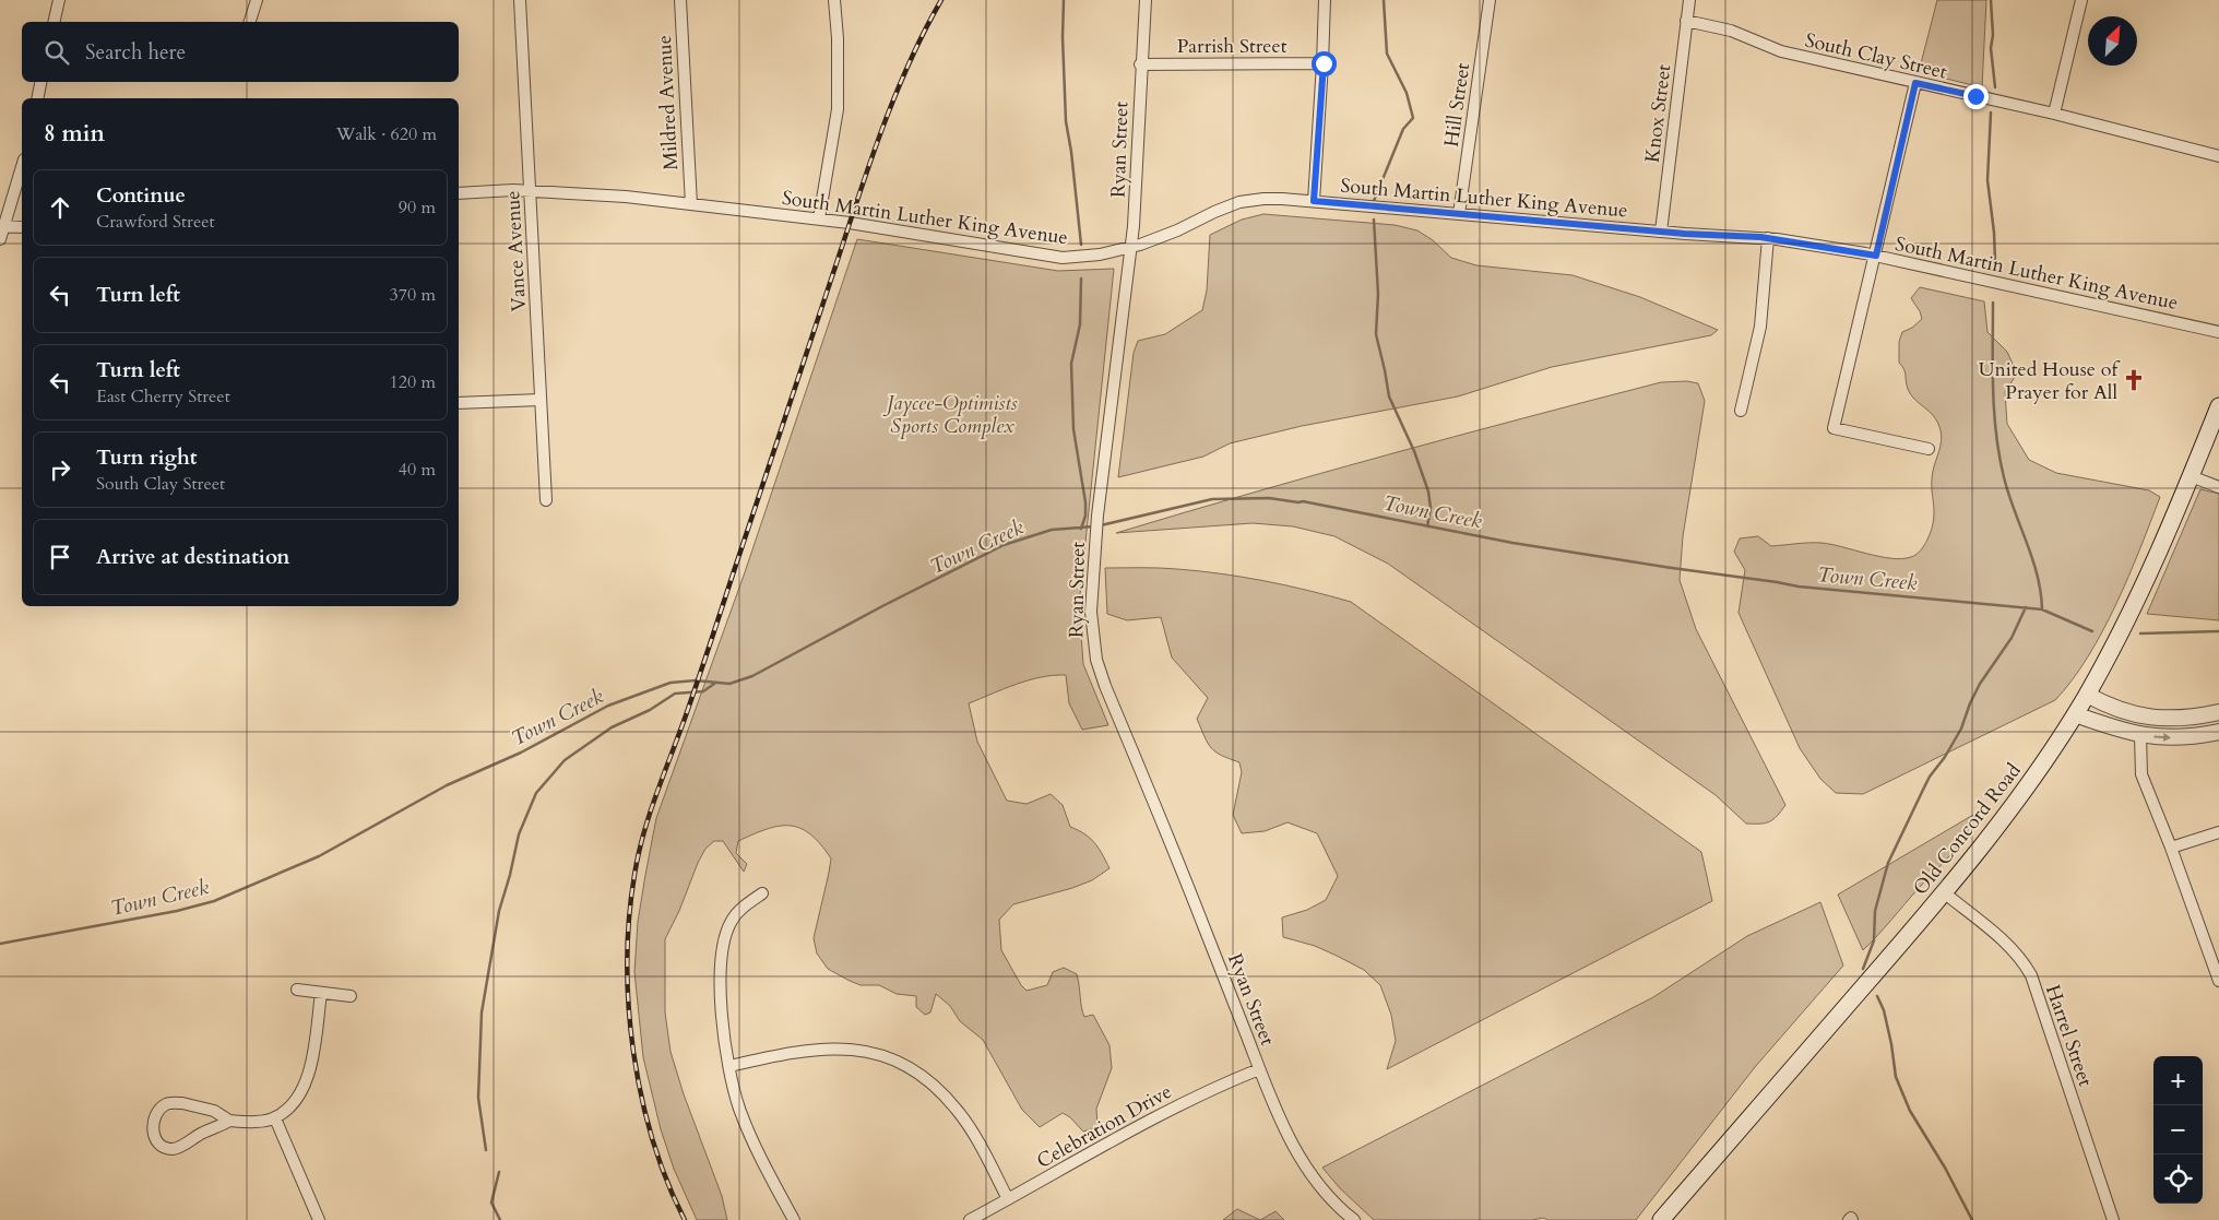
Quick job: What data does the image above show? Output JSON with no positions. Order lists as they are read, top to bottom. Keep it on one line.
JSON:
{"streets":{"main road":["Old Concord Road"],"street":["Parrish Street","South Clay Street","Mildred Avenue","Hill Street","Knox Street","Ryan Street","South Martin Luther King Avenue","Vance Avenue","Harrel Street","Celebration Drive"]},"crossings":[["Parrish Street","Ryan Street"],["South Clay Street","Knox Street"],["Mildred Avenue","South Martin Luther King Avenue"],["Hill Street","South Martin Luther King Avenue"],["Knox Street","South Martin Luther King Avenue"],["Ryan Street","South Martin Luther King Avenue"],["Ryan Street","Celebration Drive"],["South Martin Luther King Avenue","Vance Avenue"],["Old Concord Road","Harrel Street"]],"water":["Town Creek"],"parks":["Jaycee-Optimists Sports Complex"],"places":{"church":["United House of Prayer for All"]},"north":"top right","page":{"search":"Search here","heading":["8 min","Walk · 620 m"],"list":[["Continue","Crawford Street","90 m"],["Turn left","370 m"],["Turn left","East Cherry Street","120 m"],["Turn right","South Clay Street","40 m"],"Arrive at destination"],"map_buttons":["+","−"]}}
